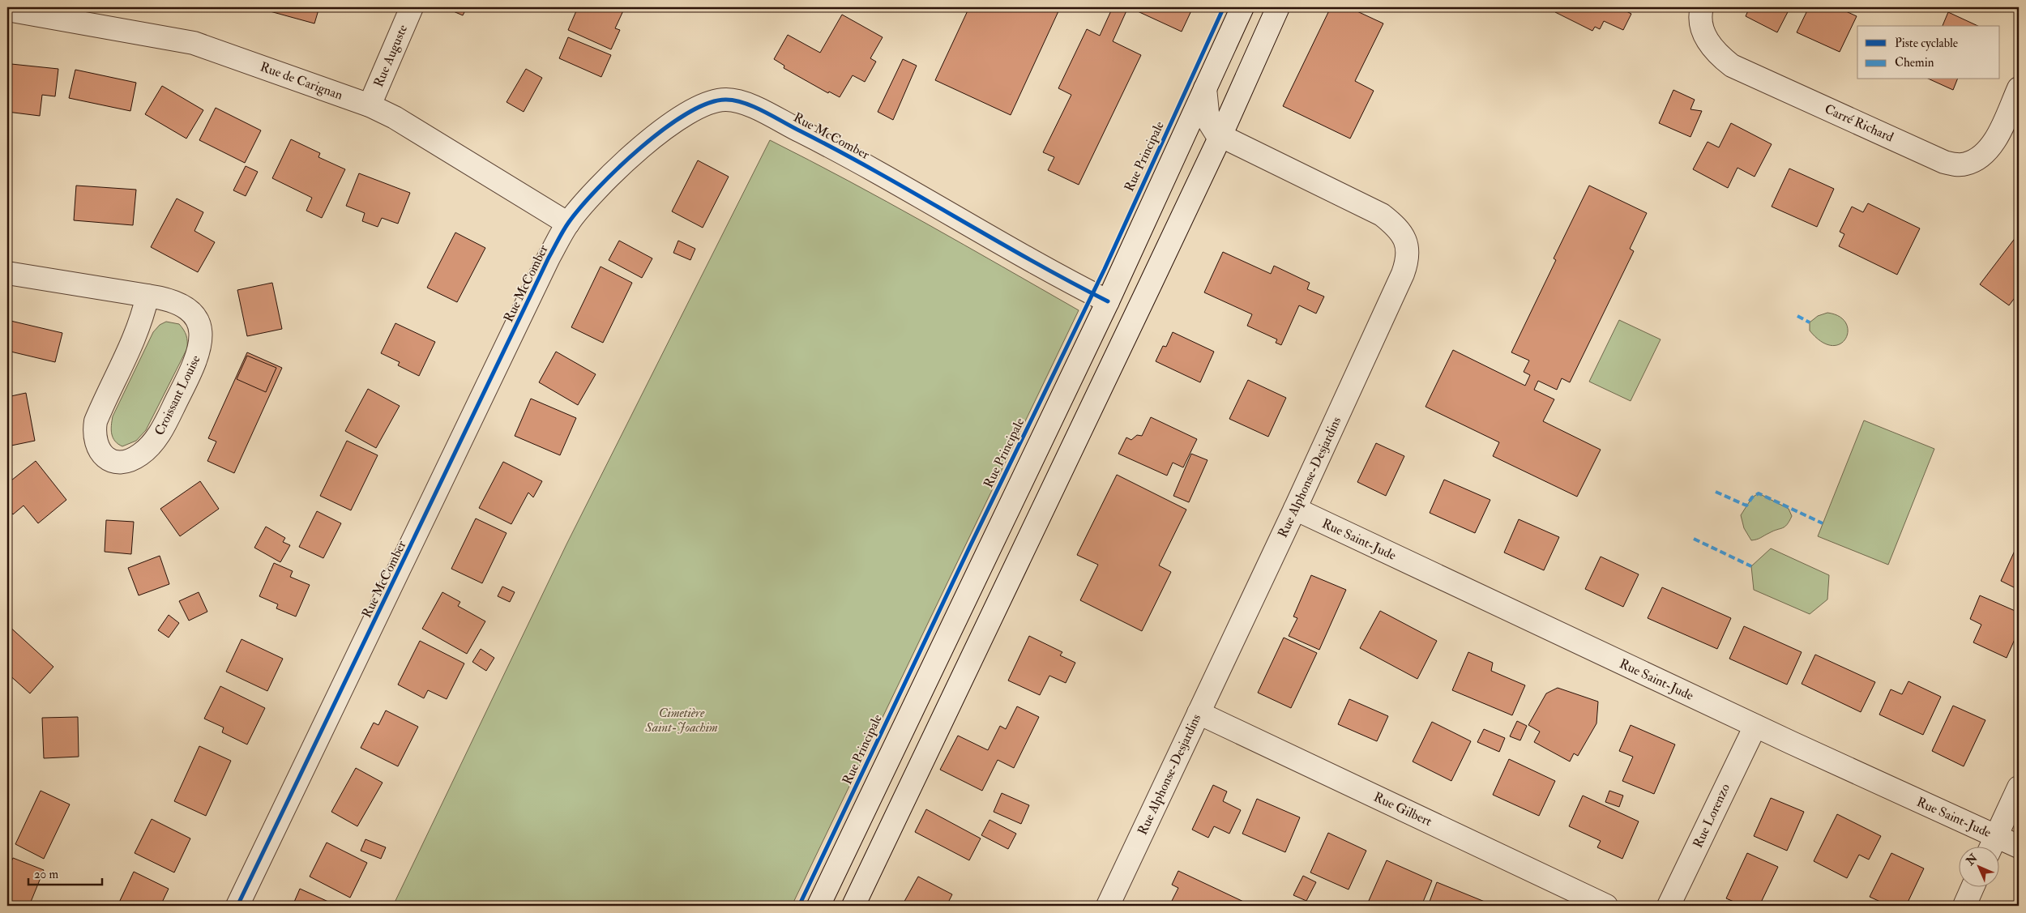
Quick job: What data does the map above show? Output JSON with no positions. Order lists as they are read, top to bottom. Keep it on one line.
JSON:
{"streets":{"street":["Rue Auguste","Rue de Carignan","Carré Richard","Rue McComber","Rue Principale","Croissant Louise","Rue Alphonse-Desjardins","Rue Saint-Jude","Rue Gilbert","Rue Lorenzo"]},"crossings":[["Rue Auguste","Rue de Carignan"],["Rue de Carignan","Rue McComber"],["Rue McComber","Rue Principale"],["Rue Alphonse-Desjardins","Rue Saint-Jude"],["Rue Alphonse-Desjardins","Rue Gilbert"],["Rue Saint-Jude","Rue Lorenzo"]],"parks":["Cimetière Saint-Joachim"],"legend":["Piste cyclable","Chemin"],"scale_bar":"20 m","north":"top left"}
